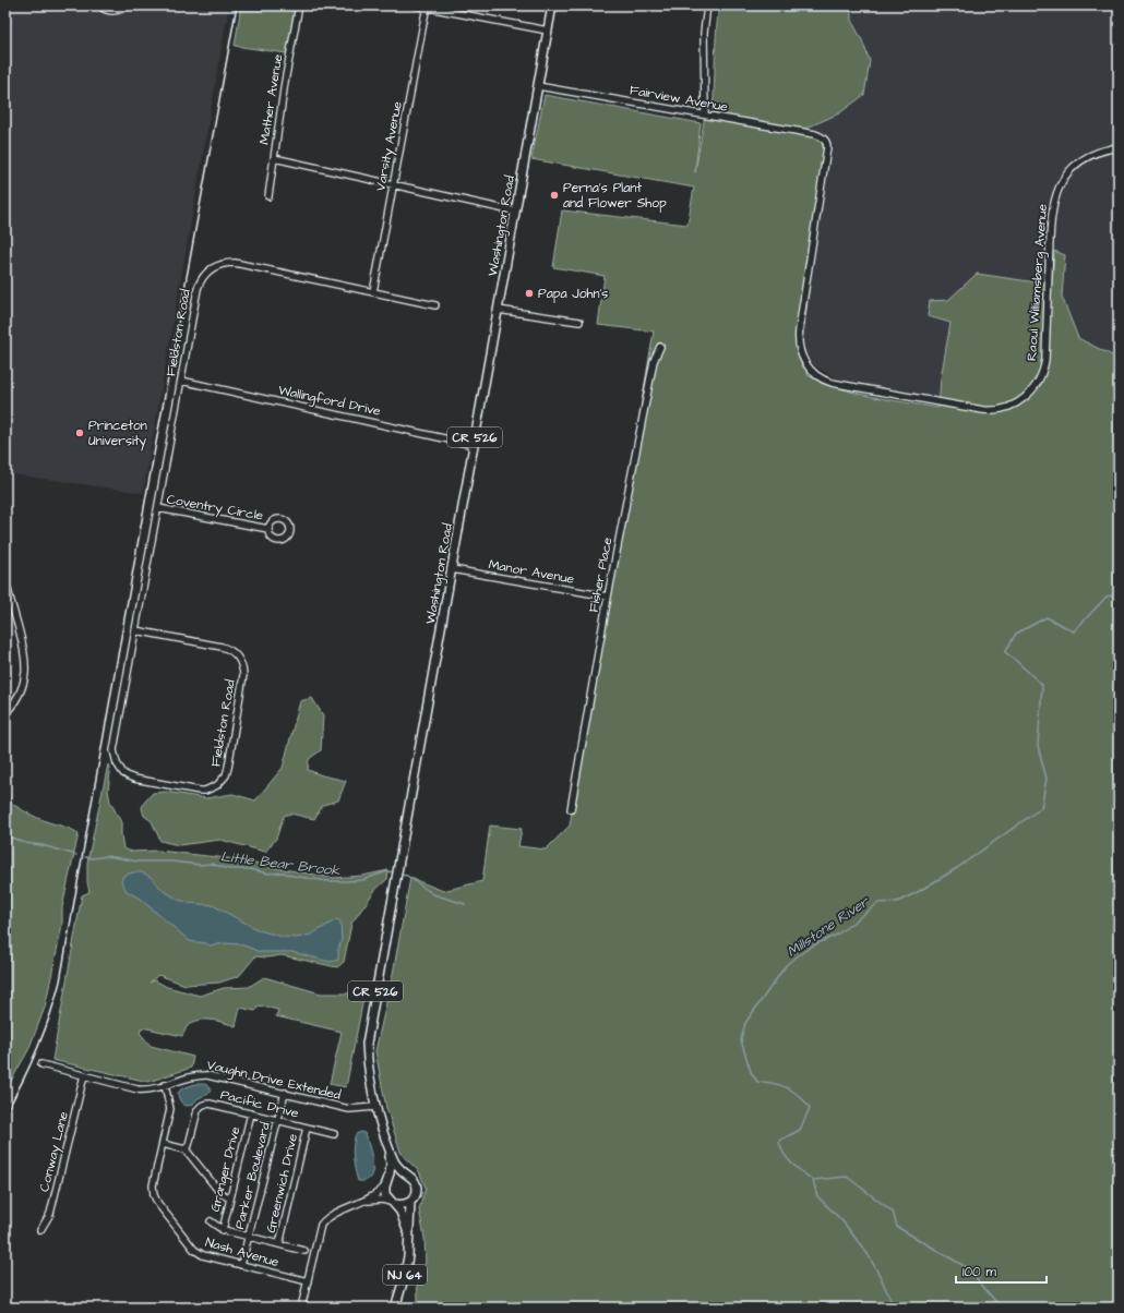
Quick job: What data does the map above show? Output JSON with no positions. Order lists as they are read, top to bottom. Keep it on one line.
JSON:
{"streets":{"main road":["Washington Road","CR 526","NJ 64"],"street":["Fairview Avenue","Mather Avenue","Varsity Avenue","Raoul Williamsberg Avenue","Fieldston Road","Wallingford Drive","Coventry Circle","Manor Avenue","Fisher Place","Vaughn Drive Extended","Pacific Drive","Conway Lane","Granger Drive","Parker Boulevard","Greenwich Drive","Nash Avenue"]},"crossings":[["Fairview Avenue","Washington Road"],["Fairview Avenue","Raoul Williamsberg Avenue"],["Varsity Avenue","Fieldston Road"],["Washington Road","Wallingford Drive"],["Washington Road","Manor Avenue"],["Washington Road","Vaughn Drive Extended"],["Washington Road","NJ 64"],["Fieldston Road","Wallingford Drive"],["Fieldston Road","Coventry Circle"],["Manor Avenue","Fisher Place"],["Vaughn Drive Extended","Conway Lane"],["Vaughn Drive Extended","Parker Boulevard"],["Vaughn Drive Extended","Nash Avenue"],["Pacific Drive","Granger Drive"],["Pacific Drive","Parker Boulevard"],["Pacific Drive","Greenwich Drive"],["Parker Boulevard","Nash Avenue"]],"water":["Little Bear Brook","Millstone River"],"places":["Perna's Plant and Flower Shop","Papa John's","Princeton University"],"scale_bar":"100 m"}
